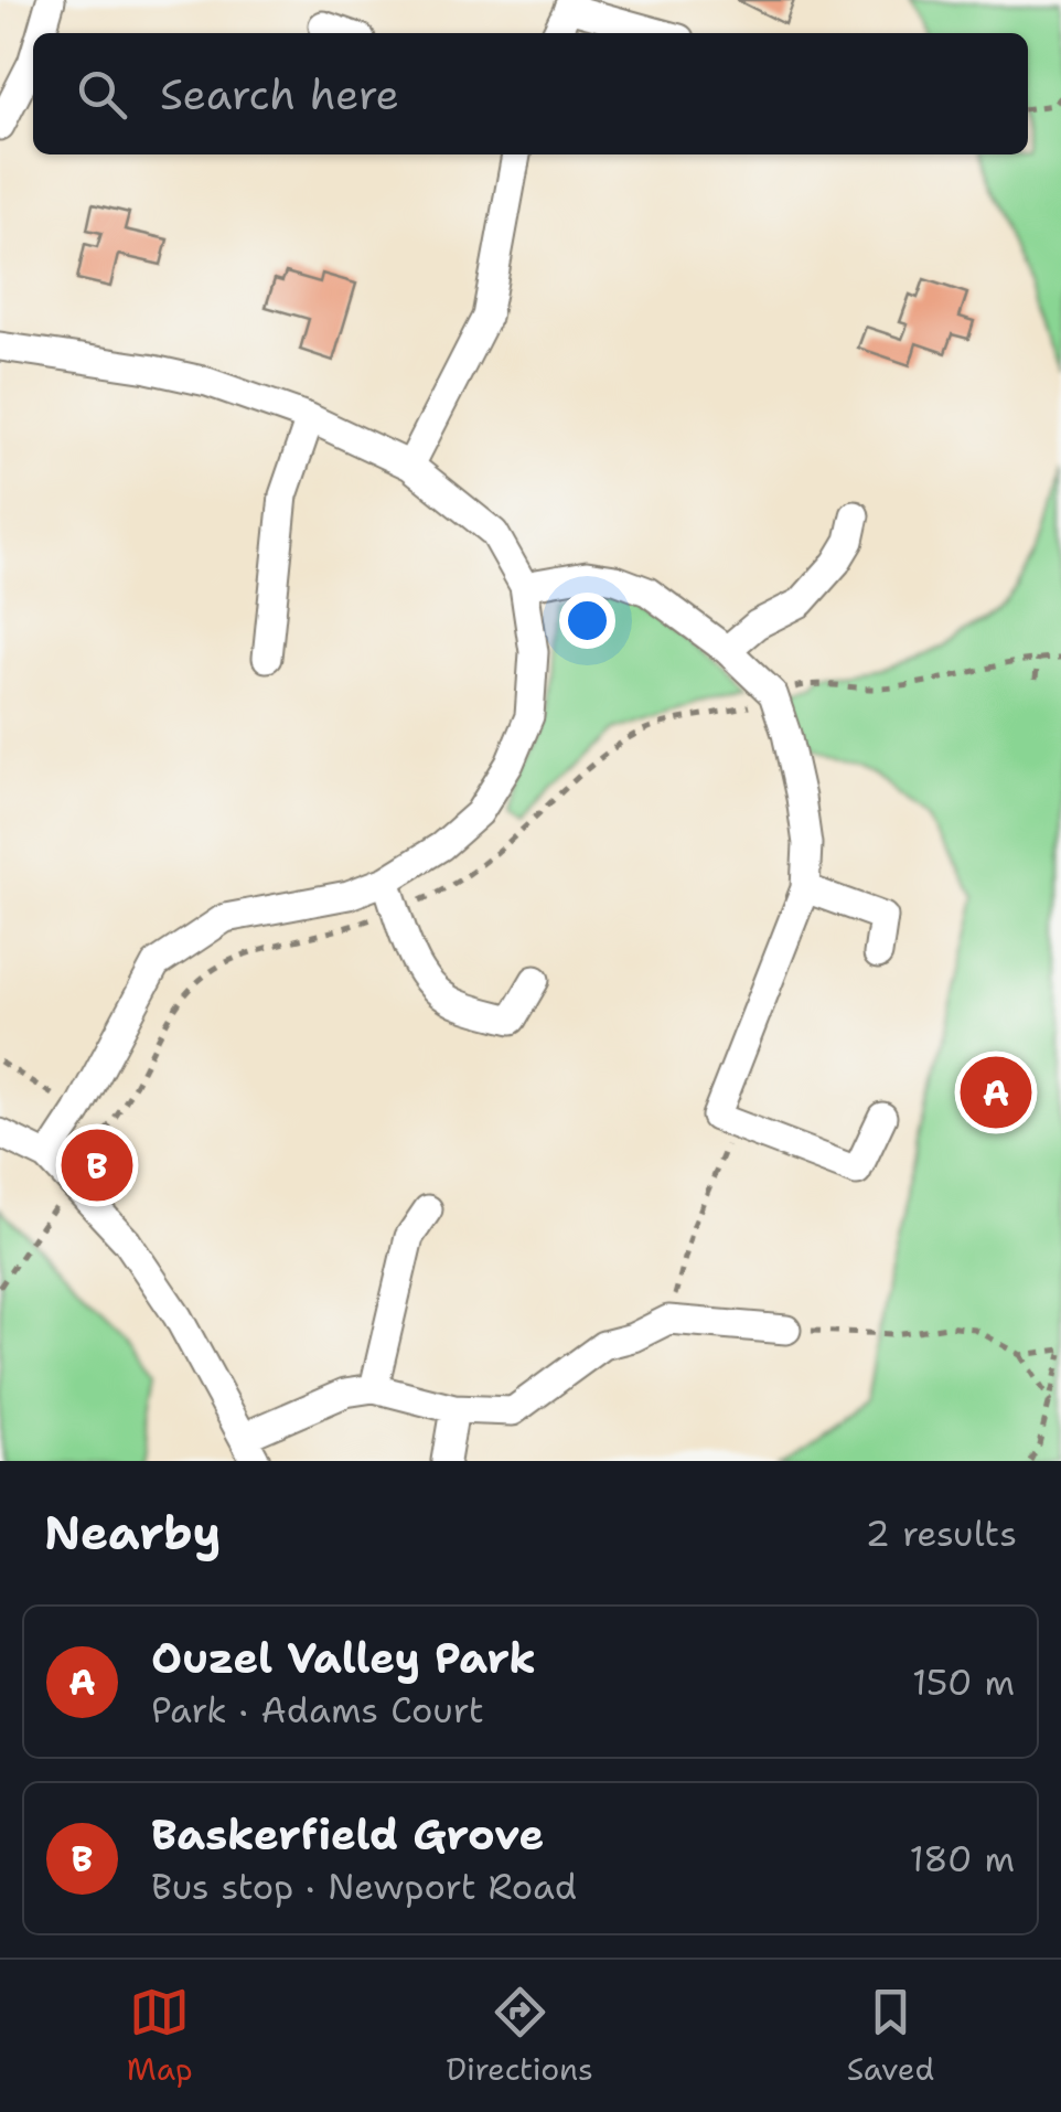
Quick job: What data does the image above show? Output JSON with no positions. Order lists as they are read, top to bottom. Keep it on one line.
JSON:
{"page":{"search":"Search here","pins":["A","B"],"heading":["Nearby","2 results"],"list":[{"mark":"A","name":"Ouzel Valley Park","note":"Park · Adams Court","value":"150 m"},{"mark":"B","name":"Baskerfield Grove","note":"Bus stop · Newport Road","value":"180 m"}],"nav":["Map","Directions","Saved"]}}
